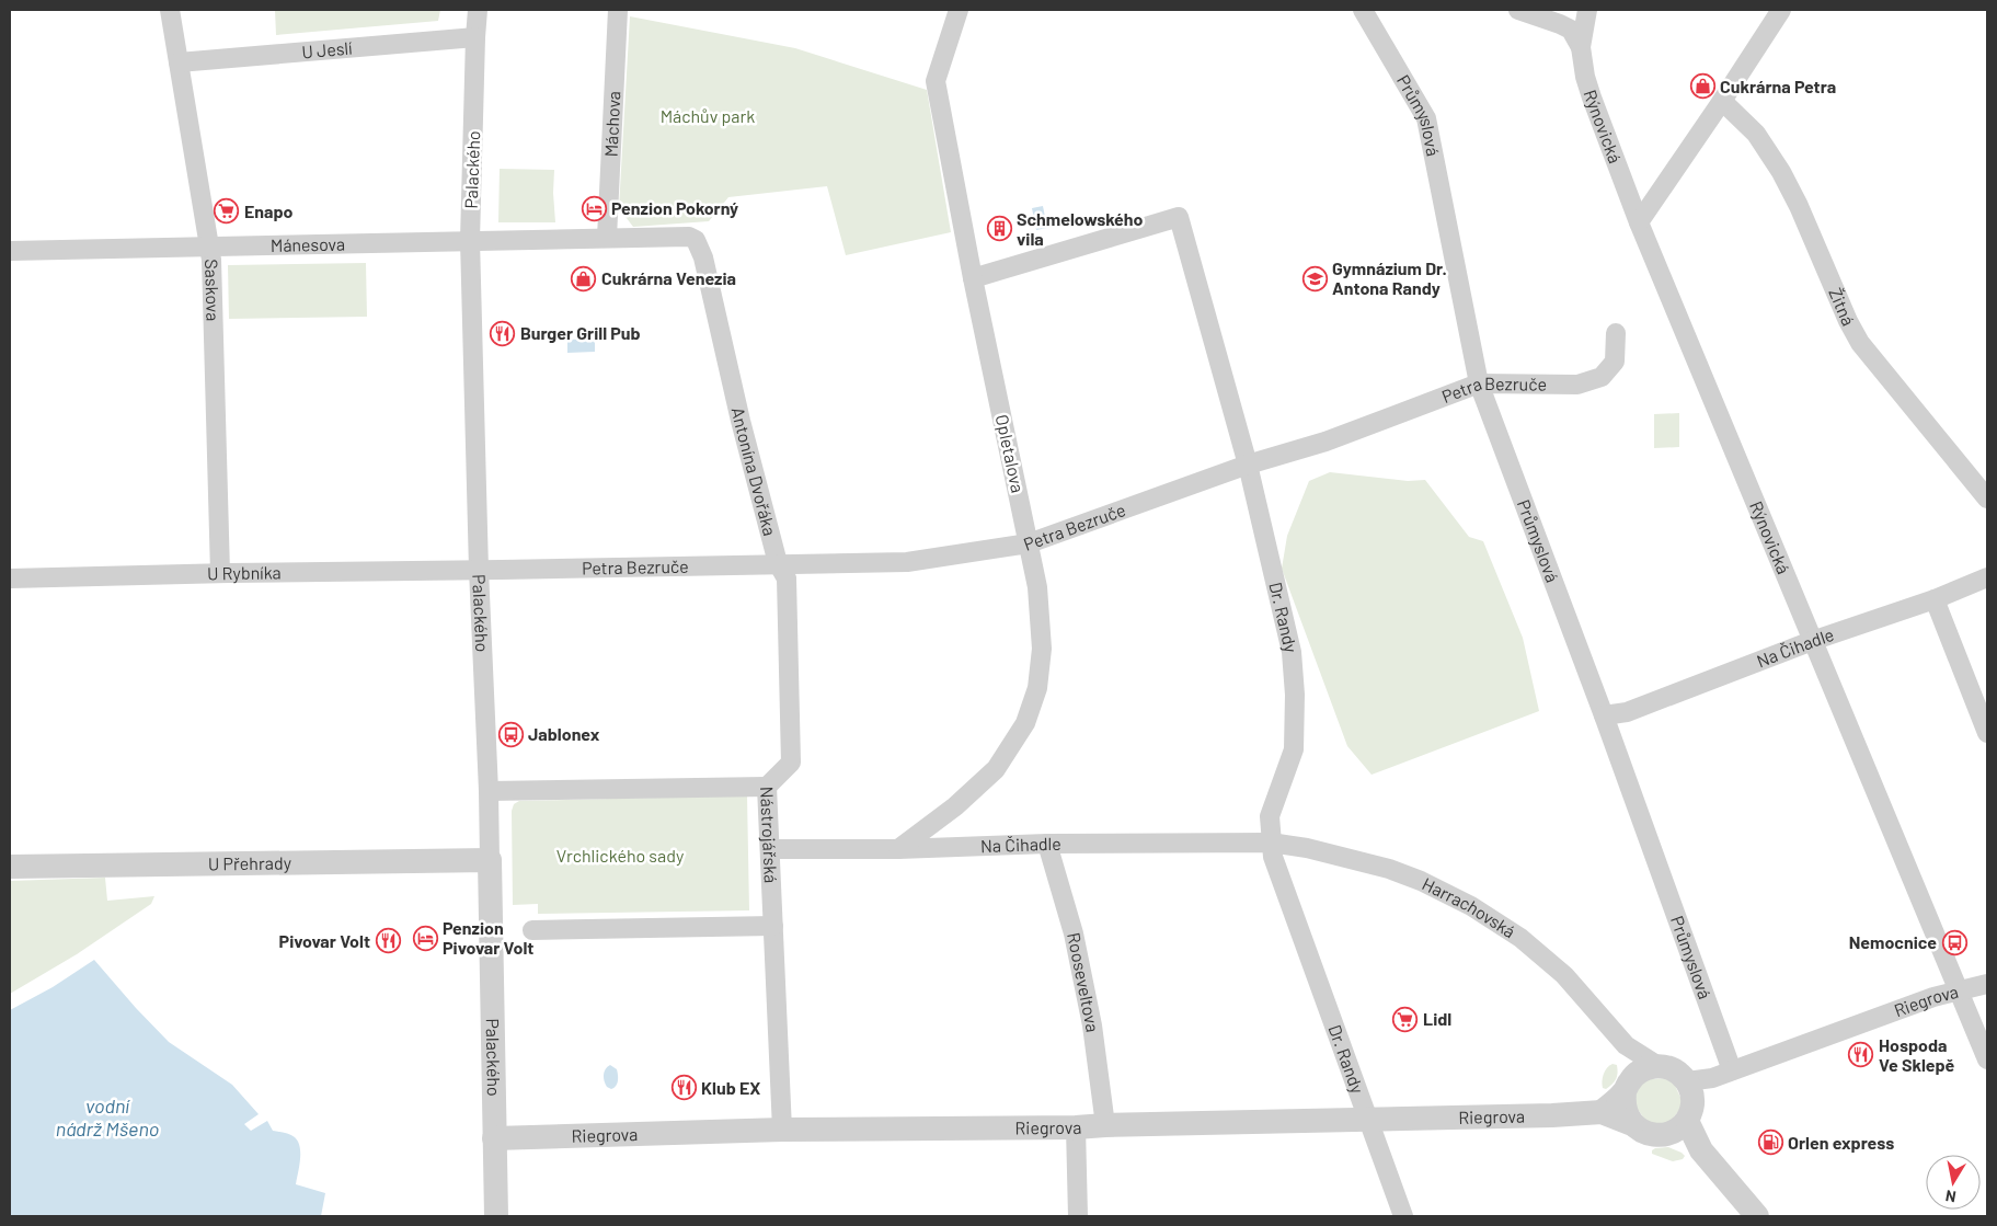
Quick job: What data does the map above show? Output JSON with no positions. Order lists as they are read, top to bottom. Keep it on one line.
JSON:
{"streets":{"street":["U Jeslí","Průmyslová","Máchova","Rýnovická","Palackého","Mánesova","Saskova","Žitná","Petra Bezruče","Opletalova","Antonína Dvořáka","U Rybníka","Dr. Randy","Na Čihadle","Nástrojářská","U Přehrady","Harrachovská","Rooseveltova","Riegrova"]},"crossings":[["U Jeslí","Palackého"],["U Jeslí","Saskova"],["Průmyslová","Petra Bezruče"],["Průmyslová","Na Čihadle"],["Průmyslová","Riegrova"],["Máchova","Mánesova"],["Máchova","Antonína Dvořáka"],["Rýnovická","Na Čihadle"],["Rýnovická","Riegrova"],["Palackého","Mánesova"],["Palackého","Petra Bezruče"],["Palackého","U Rybníka"],["Palackého","Nástrojářská"],["Palackého","U Přehrady"],["Palackého","Riegrova"],["Mánesova","Saskova"],["Mánesova","Antonína Dvořáka"],["Saskova","U Rybníka"],["Petra Bezruče","Opletalova"],["Petra Bezruče","Antonína Dvořáka"],["Petra Bezruče","U Rybníka"],["Petra Bezruče","Dr. Randy"],["Opletalova","Dr. Randy"],["Opletalova","Na Čihadle"],["Antonína Dvořáka","Nástrojářská"],["Dr. Randy","Na Čihadle"],["Dr. Randy","Harrachovská"],["Dr. Randy","Riegrova"],["Na Čihadle","Nástrojářská"],["Na Čihadle","Harrachovská"],["Na Čihadle","Rooseveltova"],["Nástrojářská","Riegrova"],["Harrachovská","Riegrova"],["Rooseveltova","Riegrova"]],"water":["vodní nádrž Mšeno"],"parks":["Máchův park","Vrchlického sady"],"places":{"shop":["Cukrárna Petra","Cukrárna Venezia"],"hotel":["Penzion Pokorný","Penzion Pivovar Volt"],"supermarket":["Enapo","Lidl"],"building":["Schmelowského vila"],"school or university":["Gymnázium Dr. Antona Randy"],"restaurant":["Burger Grill Pub","Pivovar Volt","Hospoda Ve Sklepě","Klub EX"],"bus stop":["Jablonex","Nemocnice"],"fuel station":["Orlen express"]},"north":"bottom"}
